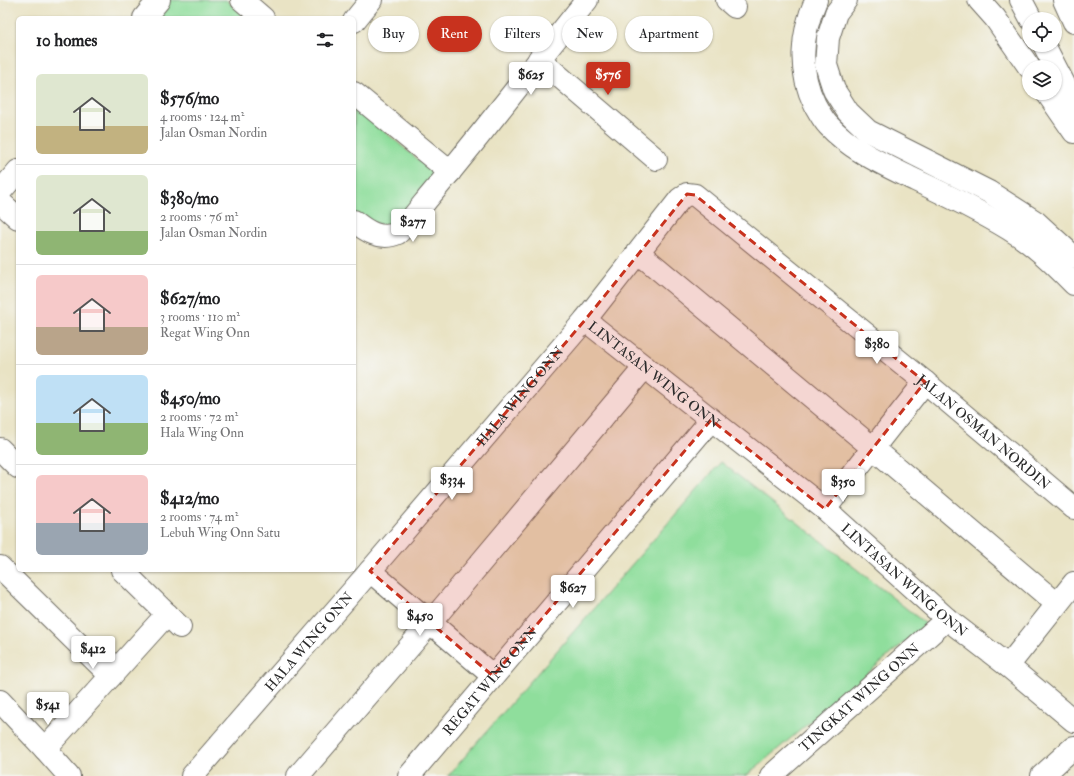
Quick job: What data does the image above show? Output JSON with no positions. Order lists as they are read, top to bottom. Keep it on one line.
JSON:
{"streets":{"main road":["LINTASAN WING ONN","HALA WING ONN","JALAN OSMAN NORDIN","REGAT WING ONN","TINGKAT WING ONN"]},"crossings":[["LINTASAN WING ONN","HALA WING ONN"],["LINTASAN WING ONN","REGAT WING ONN"],["LINTASAN WING ONN","TINGKAT WING ONN"],["HALA WING ONN","JALAN OSMAN NORDIN"]],"page":{"chip":["Buy","Rent","Filters","New","Apartment"],"heading":"10 homes","price":["$625","$576","$277","$380","$334","$350","$627","$450","$412","$541"],"list":[{"name":"$576/mo","note":"4 rooms · 124 m² · Jalan Osman Nordin"},{"name":"$380/mo","note":"2 rooms · 76 m² · Jalan Osman Nordin"},{"name":"$627/mo","note":"3 rooms · 110 m² · Regat Wing Onn"},{"name":"$450/mo","note":"2 rooms · 72 m² · Hala Wing Onn"},{"name":"$412/mo","note":"2 rooms · 74 m² · Lebuh Wing Onn Satu"}]}}
